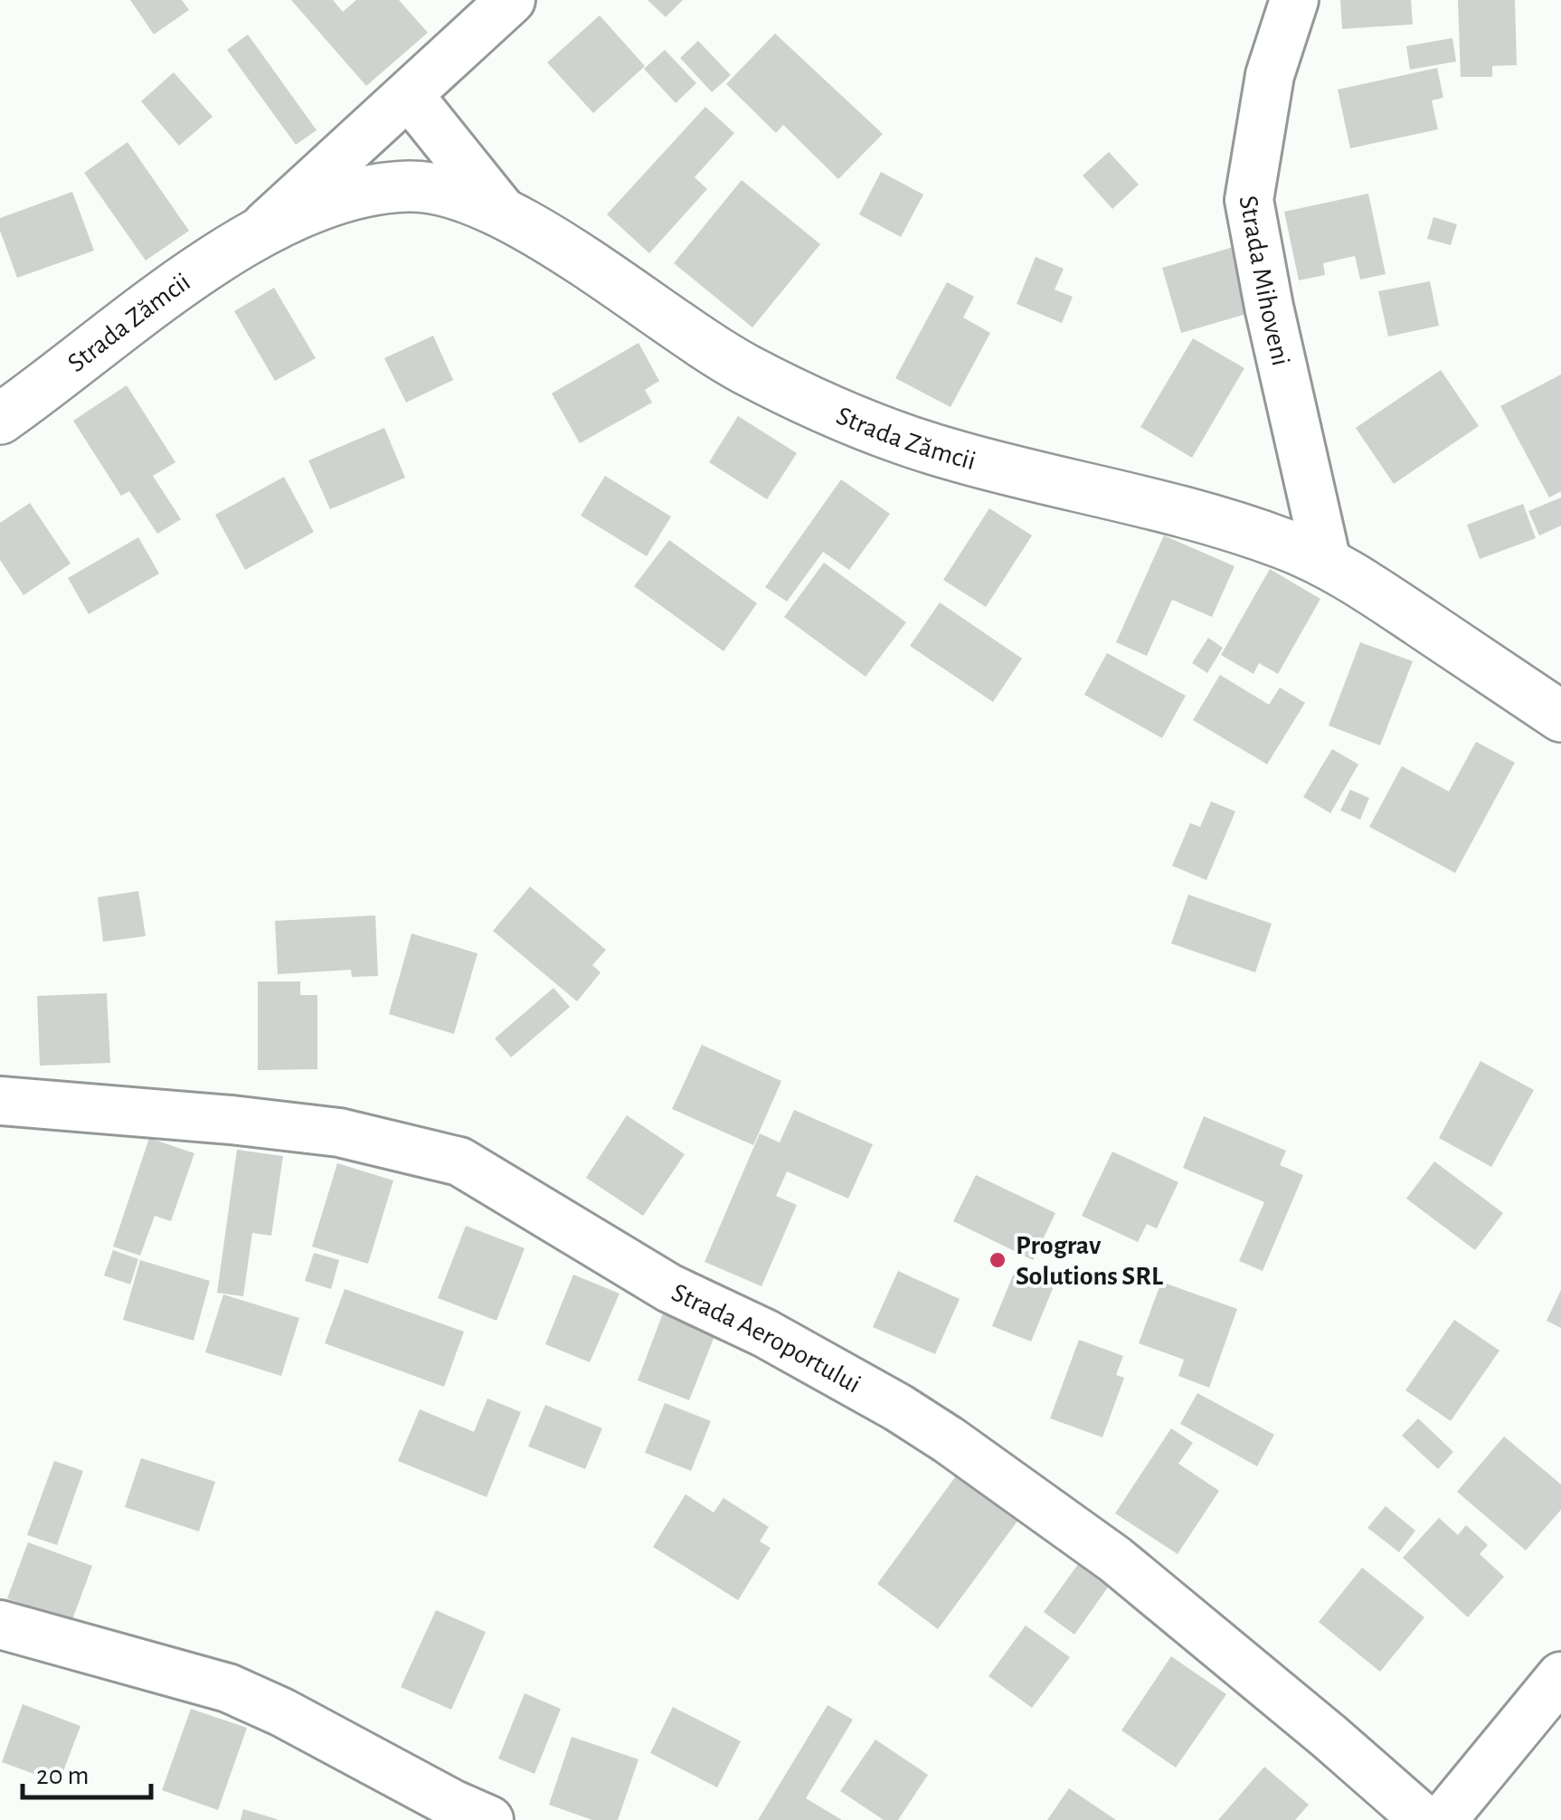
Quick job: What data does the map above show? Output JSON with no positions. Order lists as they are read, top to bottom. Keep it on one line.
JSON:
{"streets":{"main road":["Strada Zămcii"],"street":["Strada Mihoveni","Strada Aeroportului"]},"crossings":[["Strada Mihoveni","Strada Zămcii"]],"places":["Prograv Solutions SRL"],"scale_bar":"20 m"}
